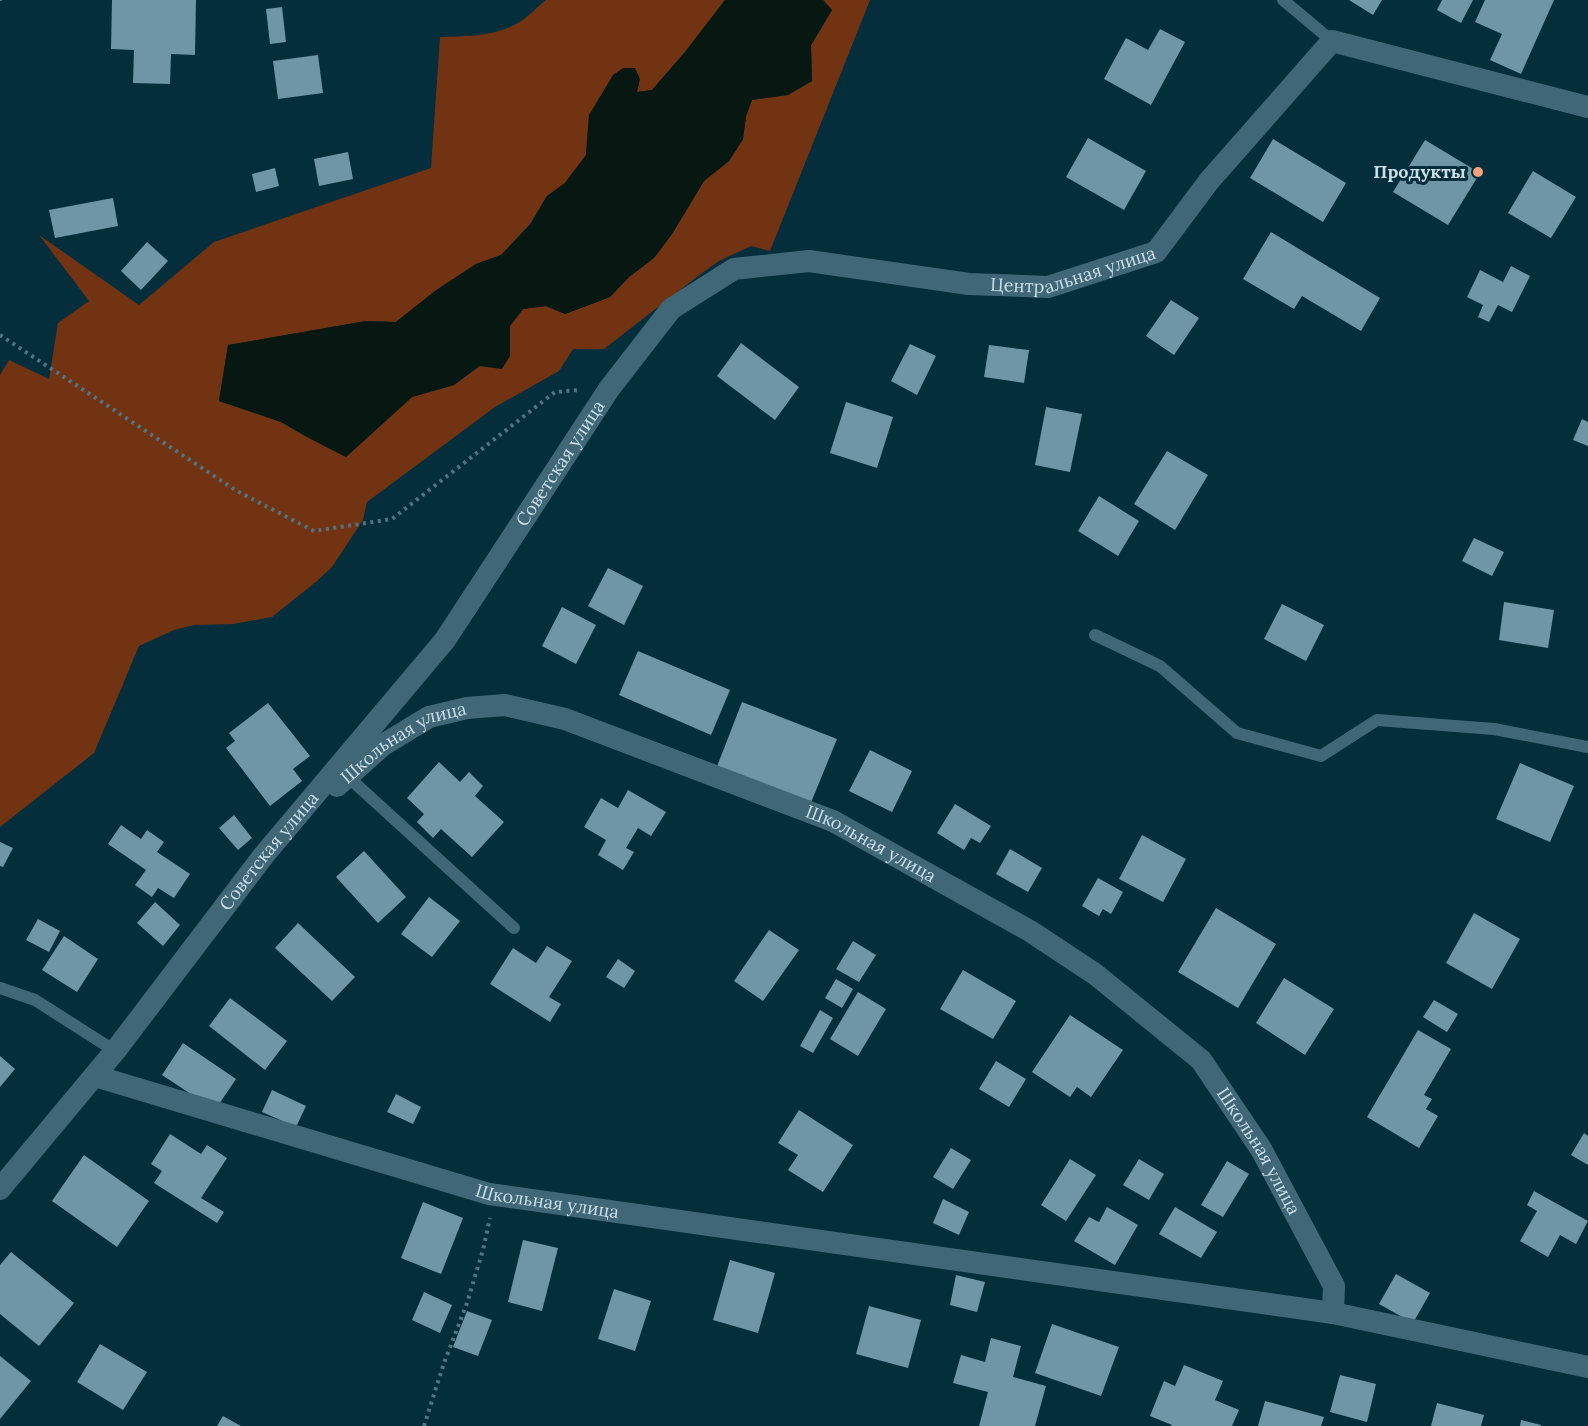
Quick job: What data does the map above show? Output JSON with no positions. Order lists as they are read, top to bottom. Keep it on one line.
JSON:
{"streets":{"street":["Центральная улица","Советская улица","Школьная улица"]},"crossings":[["Центральная улица","Советская улица"],["Советская улица","Школьная улица"]],"places":["Продукты"]}
